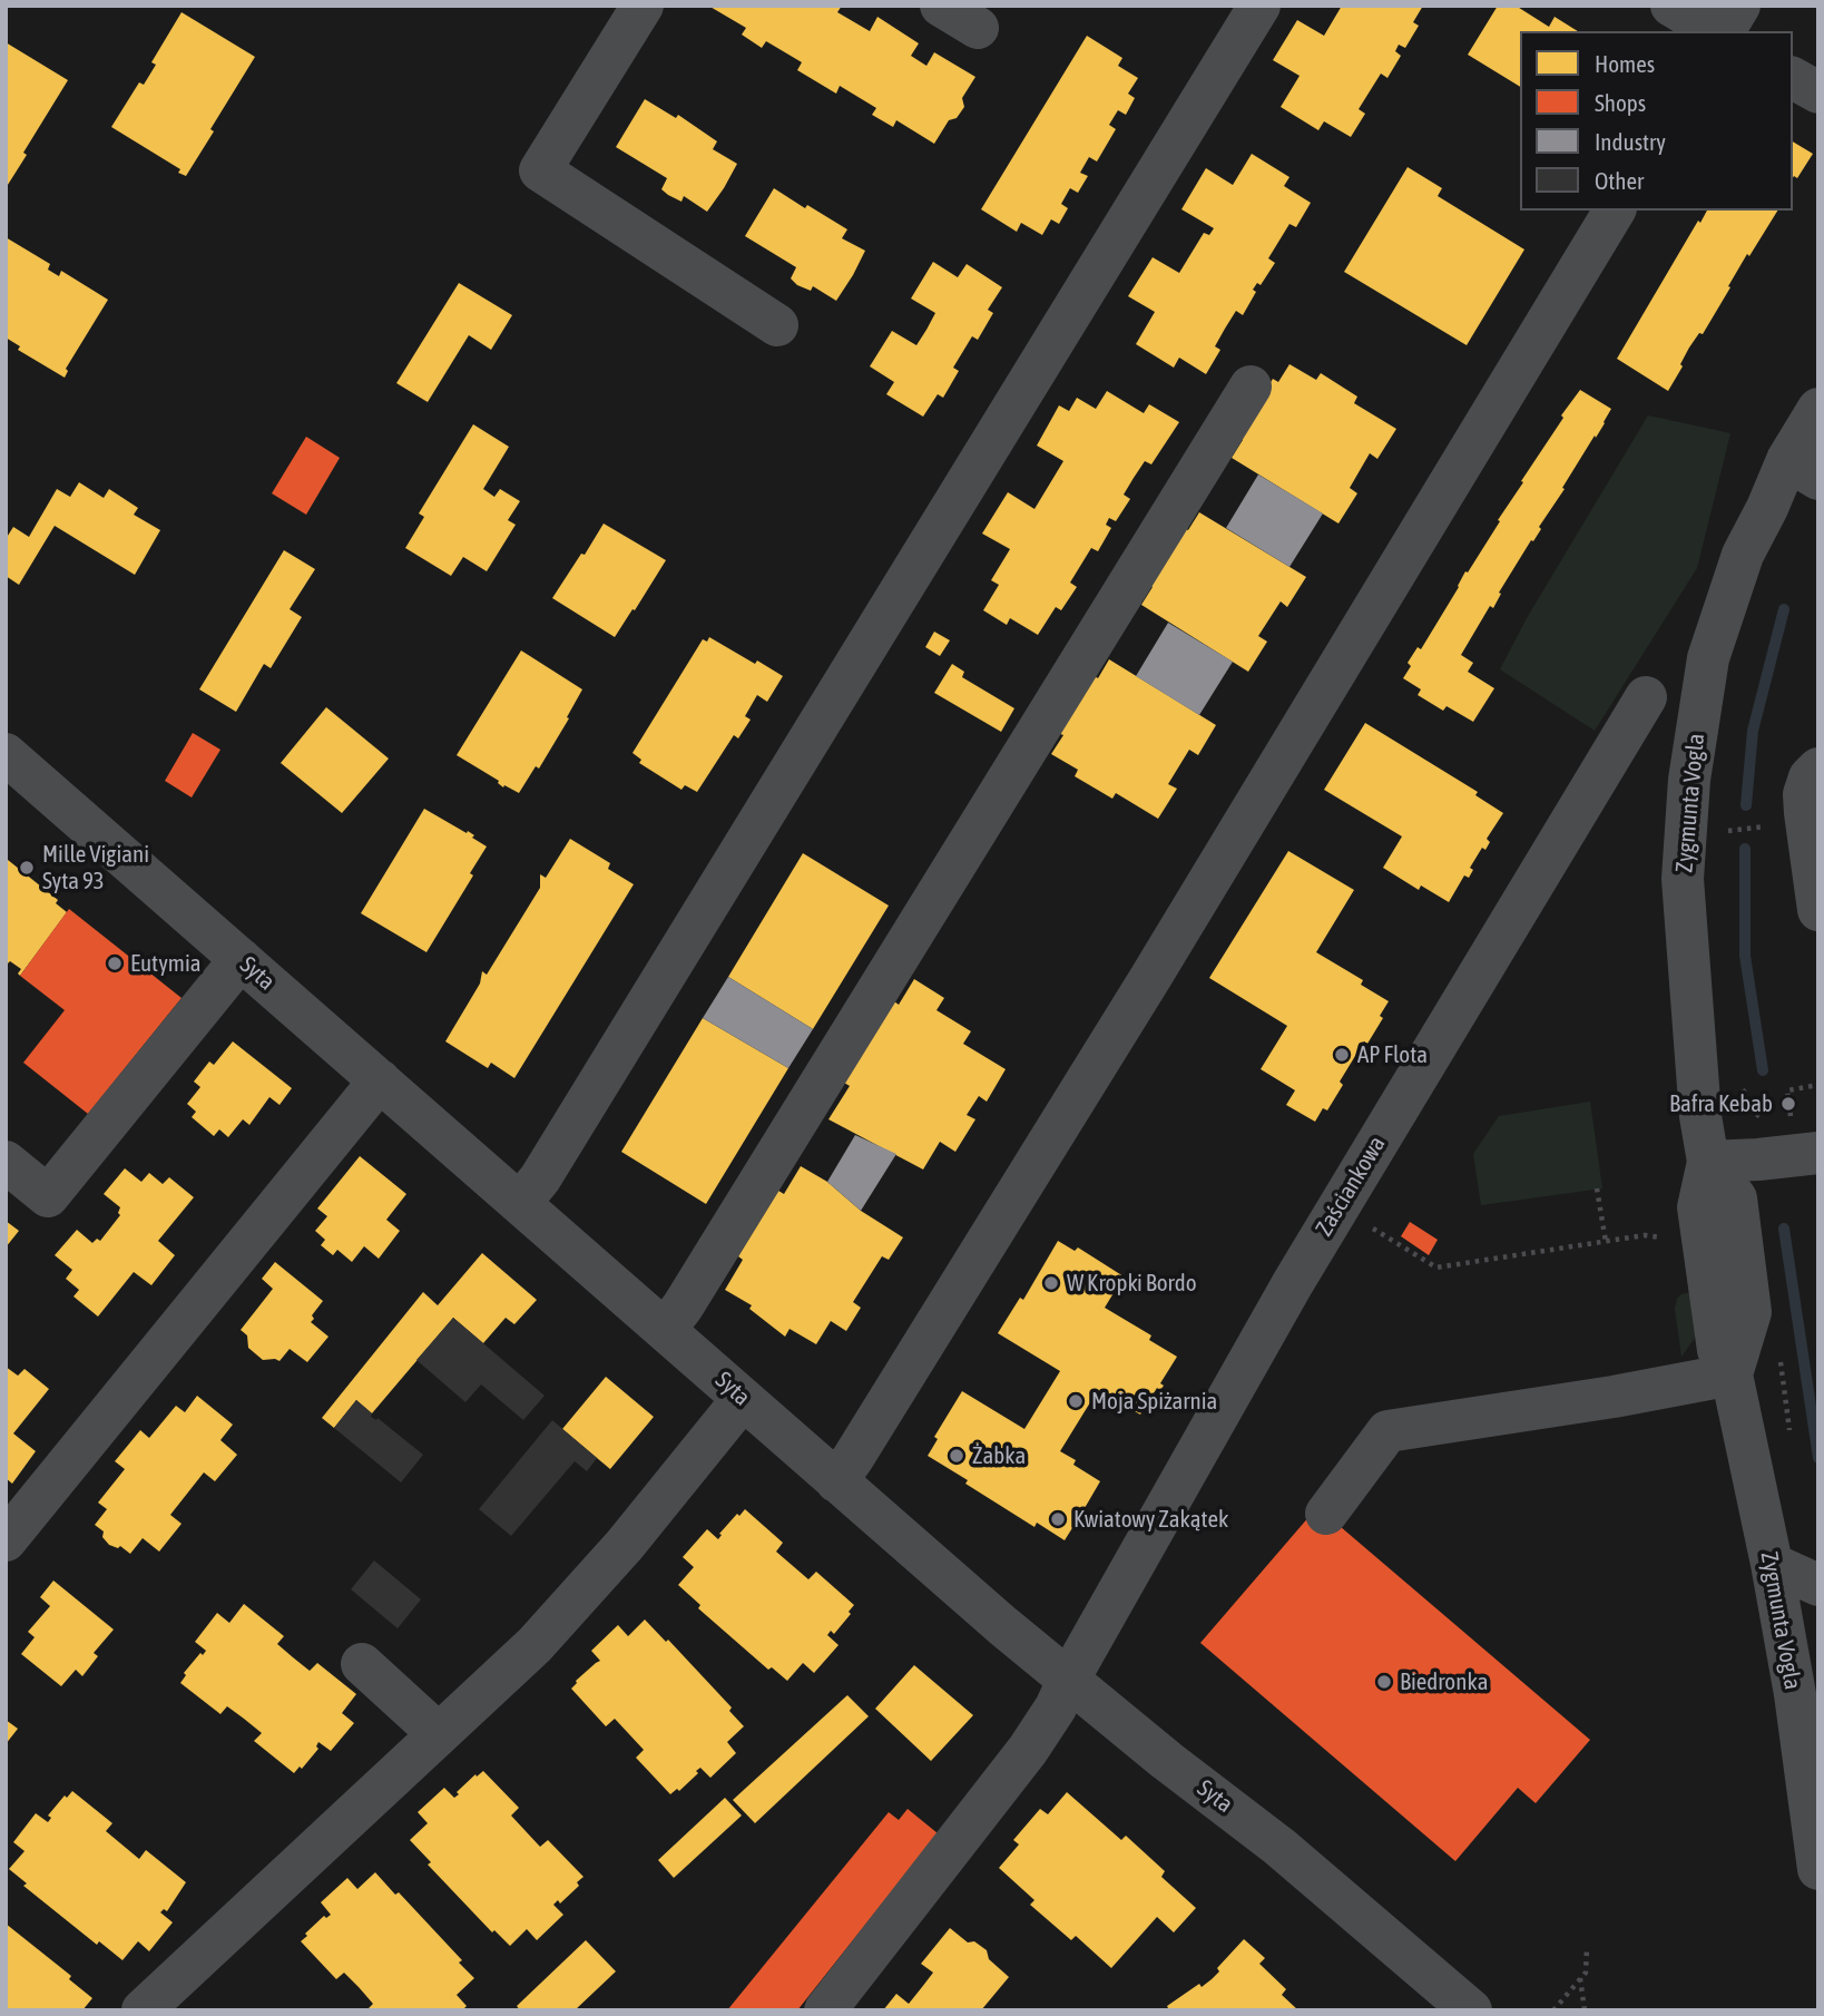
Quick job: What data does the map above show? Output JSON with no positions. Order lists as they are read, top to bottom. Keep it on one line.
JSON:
{"streets":{"street":["Zygmunta Vogla","Syta","Zaściankowa"]},"crossings":[["Syta","Zaściankowa"]],"places":["Mille Vigiani Syta 93","Eutymia","AP Flota","Bafra Kebab","W Kropki Bordo","Moja Spiżarnia","Żabka","Kwiatowy Zakątek","Biedronka"],"legend":["Homes","Shops","Industry","Other"]}
